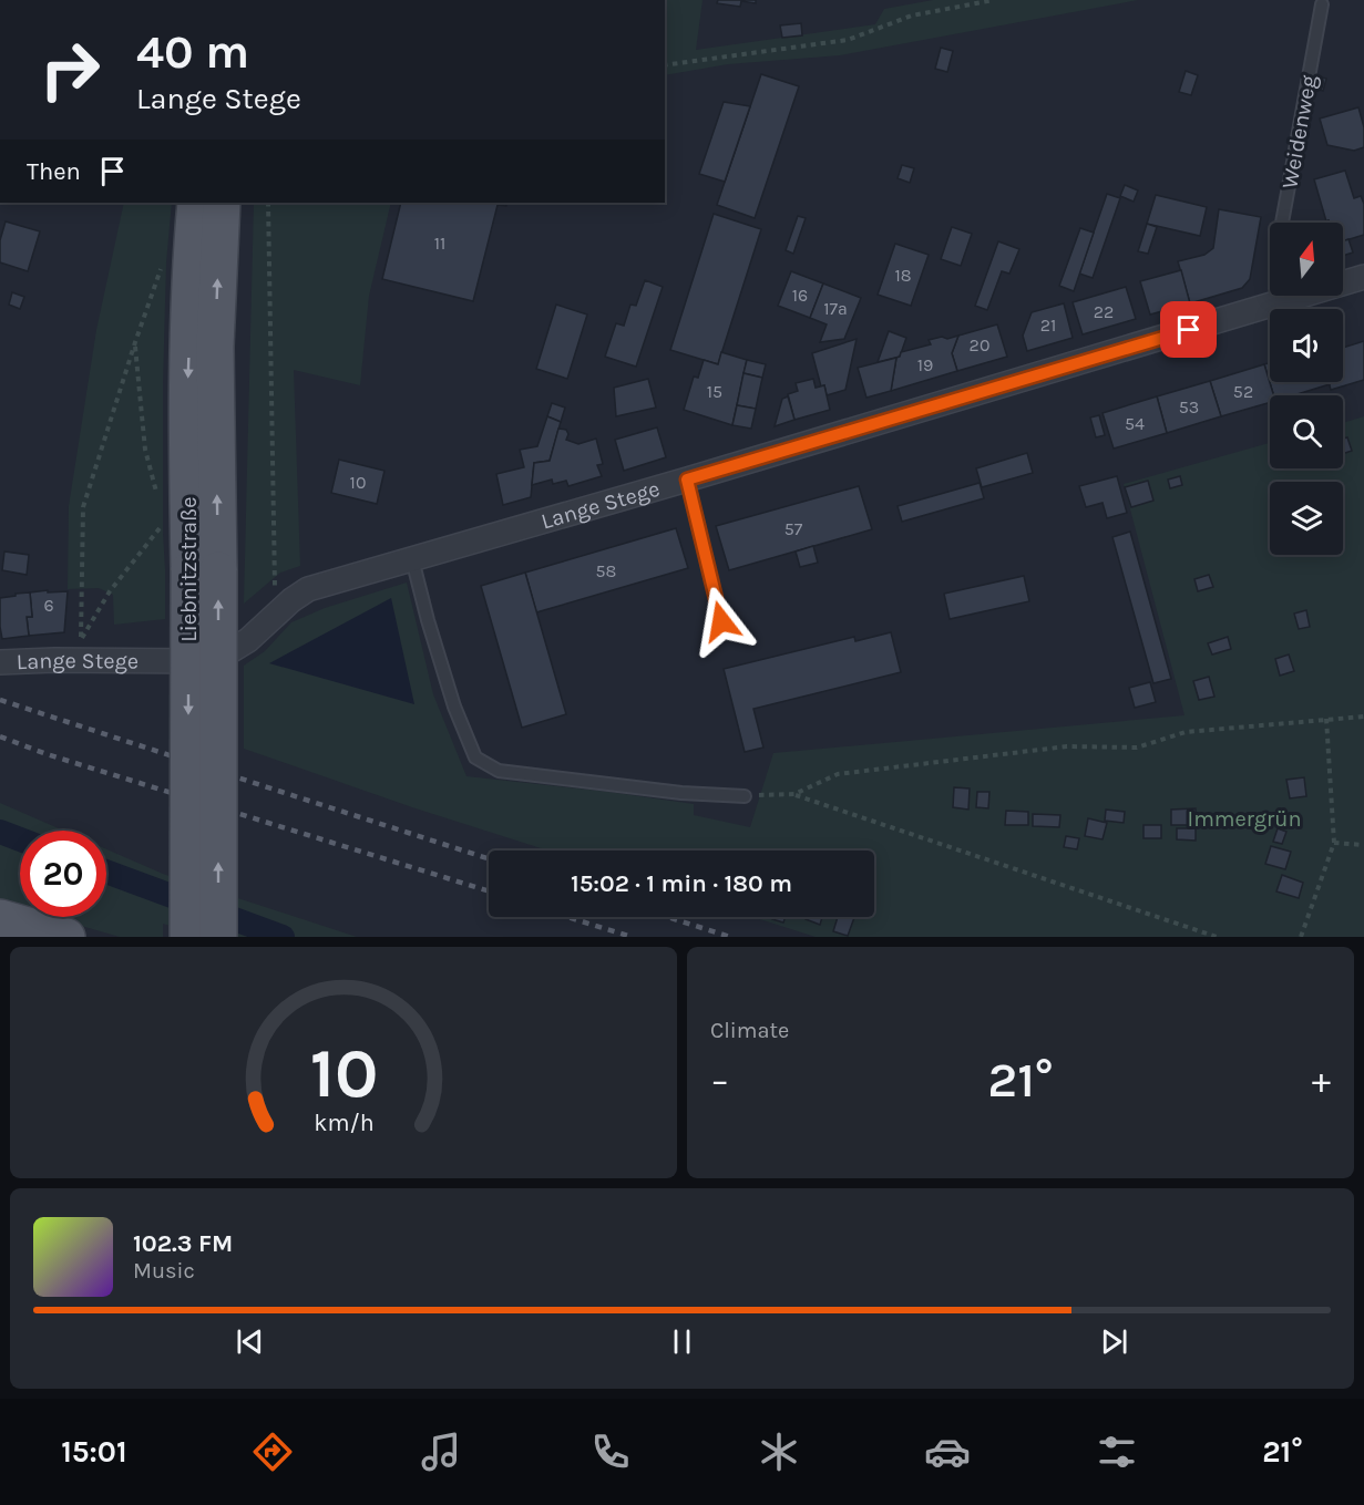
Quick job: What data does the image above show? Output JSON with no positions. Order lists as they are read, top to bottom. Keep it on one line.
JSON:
{"streets":{"main road":["Liebnitzstraße"],"street":["Lange Stege"],"lane":["Weidenweg"]},"parks":["Immergrün"],"house_numbers":["11","18","16","17a","22","21","20","19","15","52","53","54","10","57","58","6"],"north":"top","page":{"turn":["40 m","Lange Stege"],"then":"Then","limit":"20","trip":"15:02 · 1 min · 180 m","tile":"Climate","heat":["−","21°","+"],"song":["102.3 FM","Music"],"tabs":["15:01","21°"],"gauge":["10","km/h"]}}
